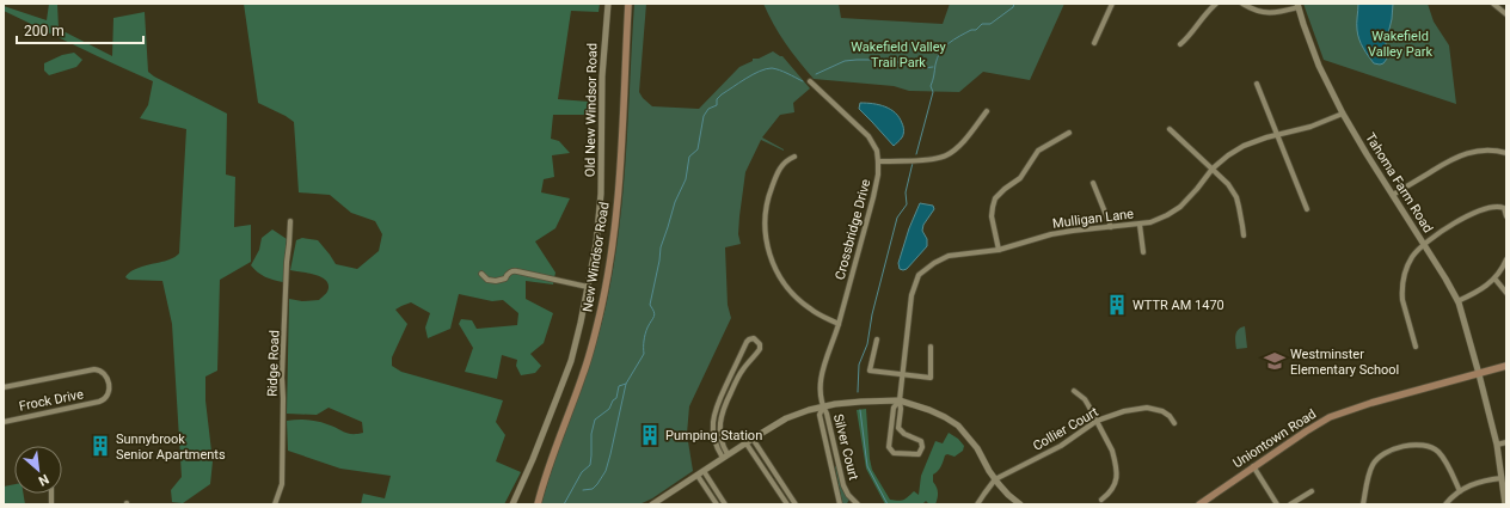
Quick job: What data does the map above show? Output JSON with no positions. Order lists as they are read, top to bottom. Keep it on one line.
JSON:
{"streets":{"main road":["New Windsor Road","Uniontown Road"],"street":["Old New Windsor Road","Tahoma Farm Road","Mulligan Lane","Crossbridge Drive","Ridge Road","Frock Drive","Collier Court","Silver Court"]},"crossings":[["Tahoma Farm Road","Mulligan Lane"],["Tahoma Farm Road","Uniontown Road"],["Crossbridge Drive","Silver Court"]],"parks":["Wakefield Valley Park","Wakefield Valley Trail Park"],"places":{"building":["WTTR AM 1470","Pumping Station","Sunnybrook Senior Apartments"],"school or university":["Westminster Elementary School"]},"scale_bar":"200 m","north":"bottom right"}
